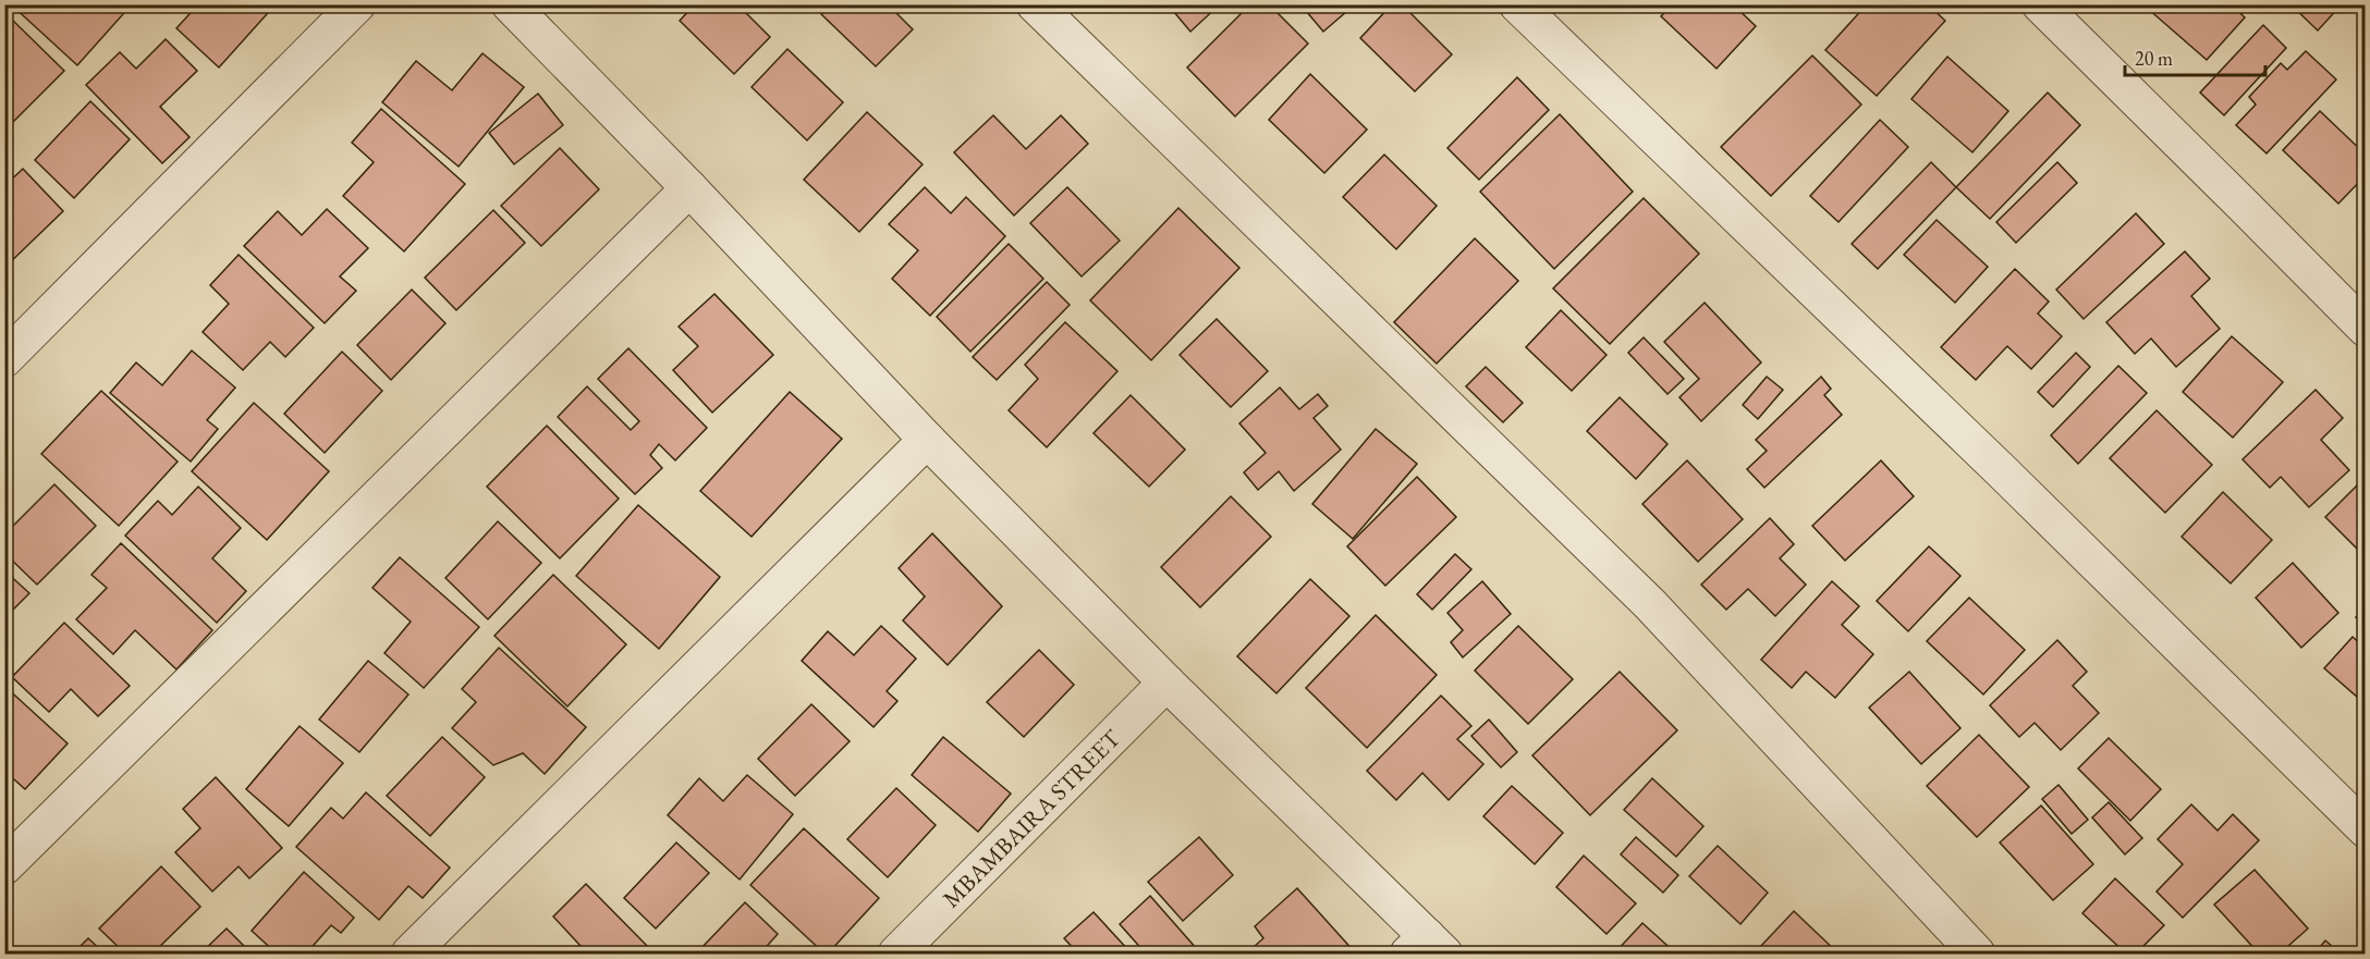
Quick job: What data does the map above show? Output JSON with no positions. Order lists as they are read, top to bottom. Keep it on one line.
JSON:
{"streets":{"street":["MBAMBAIRA STREET"]},"scale_bar":"20 m"}
